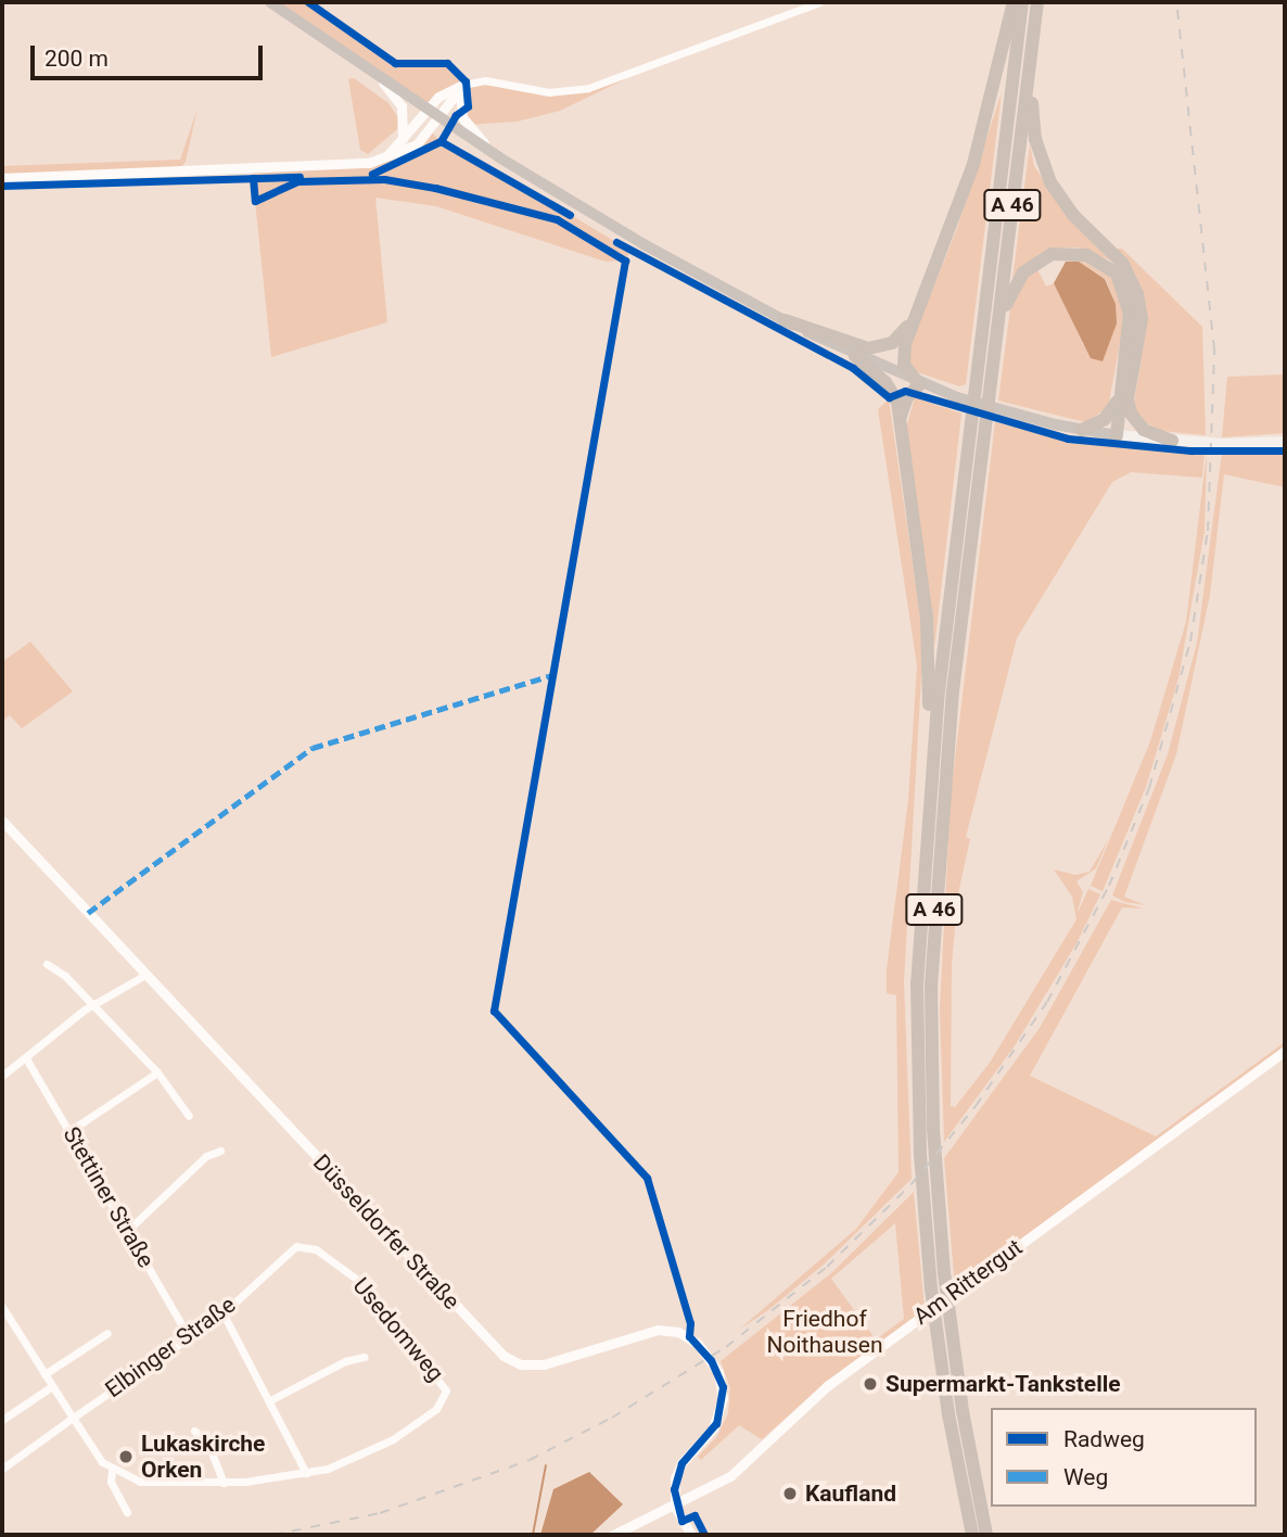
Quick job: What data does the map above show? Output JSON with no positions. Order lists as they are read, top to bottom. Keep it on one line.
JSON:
{"streets":{"highway":["A 46"],"street":["Stettiner Straße","Düsseldorfer Straße","Am Rittergut","Usedomweg","Elbinger Straße"]},"crossings":[["Stettiner Straße","Elbinger Straße"],["Düsseldorfer Straße","Am Rittergut"],["Usedomweg","Elbinger Straße"]],"parks":["Friedhof Noithausen"],"places":["Supermarkt-Tankstelle","Lukaskirche Orken","Kaufland"],"legend":["Radweg","Weg"],"scale_bar":"200 m"}
